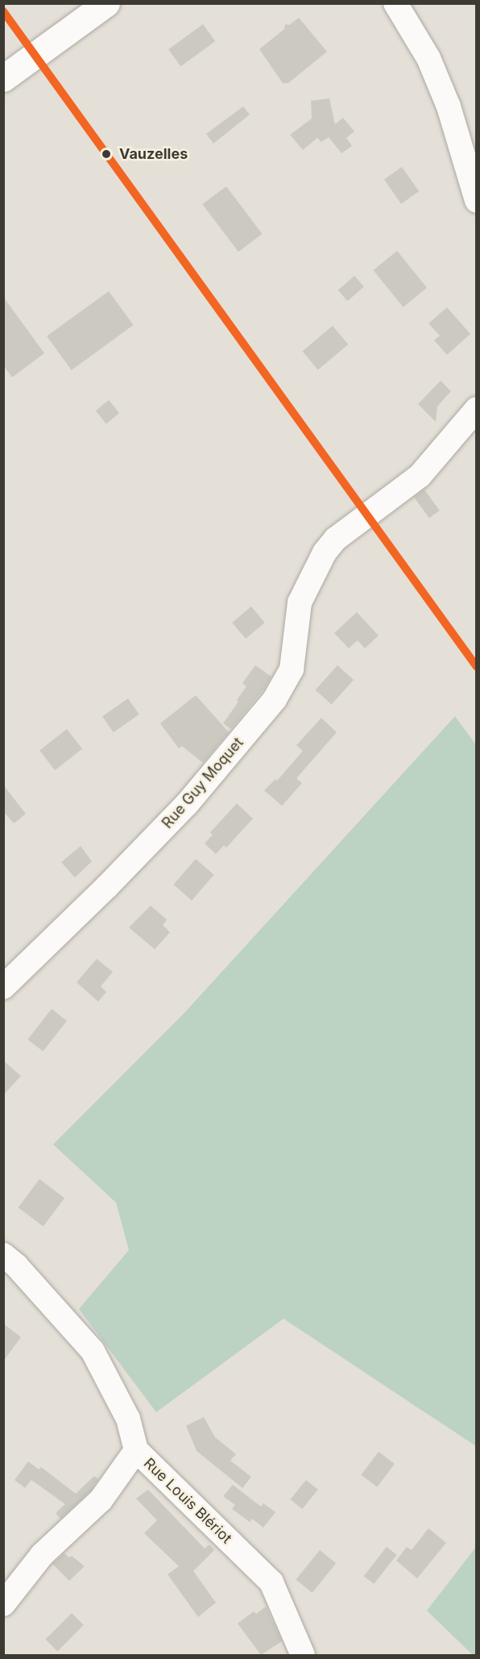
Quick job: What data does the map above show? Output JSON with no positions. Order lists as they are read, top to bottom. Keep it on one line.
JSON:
{"streets":{"street":["Rue Guy Moquet","Rue Louis Blériot"]},"places":["Vauzelles"]}
